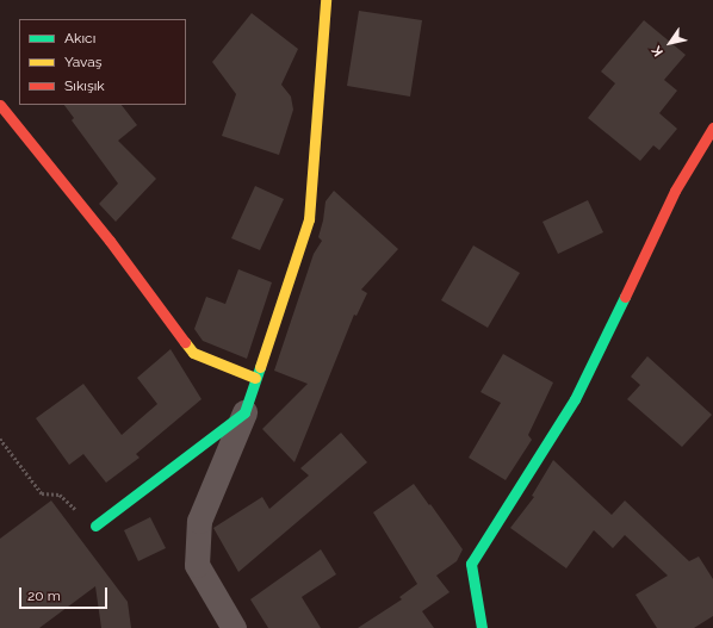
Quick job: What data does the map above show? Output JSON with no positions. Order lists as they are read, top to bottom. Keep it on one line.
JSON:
{"legend":["Akıcı","Yavaş","Sıkışık"],"scale_bar":"20 m","north":"bottom left"}
